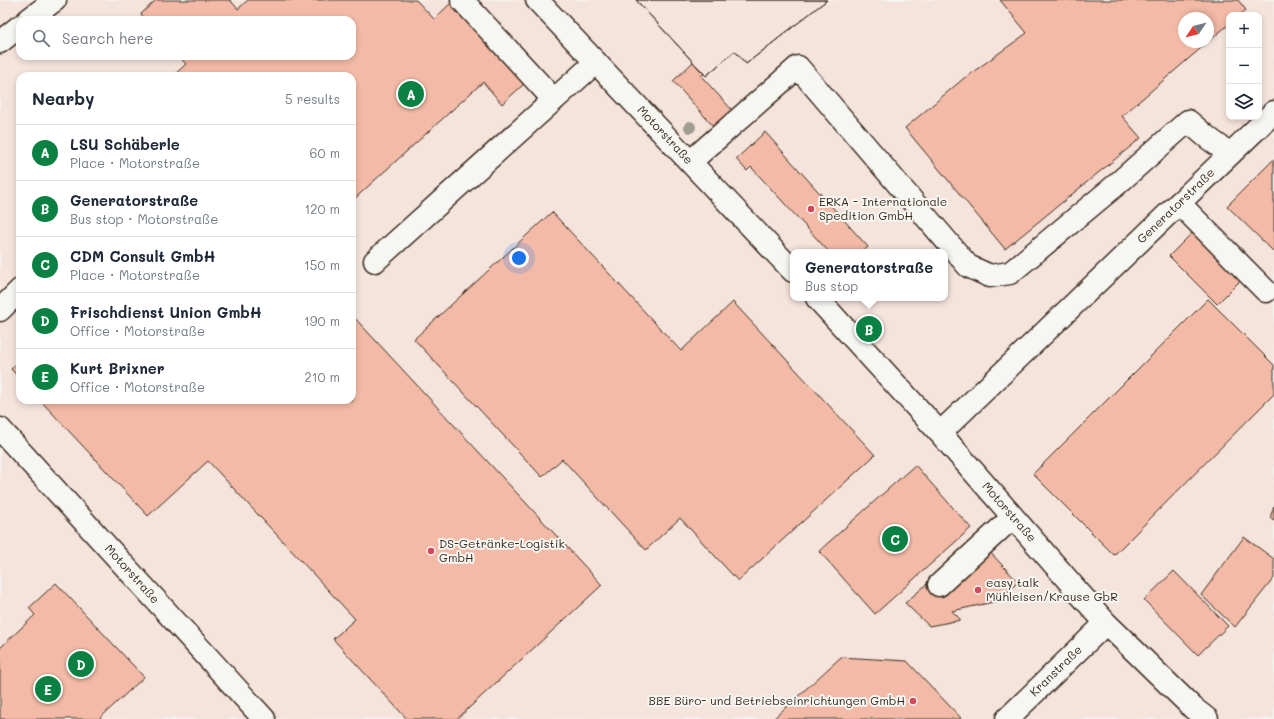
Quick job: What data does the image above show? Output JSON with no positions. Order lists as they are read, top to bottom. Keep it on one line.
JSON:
{"streets":{"street":["Motorstraße","Generatorstraße","Kranstraße"]},"crossings":[["Motorstraße","Generatorstraße"],["Motorstraße","Kranstraße"]],"places":["ERKA - Internationale Spedition GmbH","DS-Getränke-Logistik GmbH","easy talk Mühleisen/Krause GbR","BBE Büro- und Betriebseinrichtungen GmbH"],"north":"bottom left","page":{"map_buttons":["+","−"],"search":"Search here","heading":["Nearby","5 results"],"pins":["A","B","C","D","E"],"list":[{"mark":"A","name":"LSU Schäberle","note":"Place · Motorstraße","value":"60 m"},{"mark":"B","name":"Generatorstraße","note":"Bus stop · Motorstraße","value":"120 m"},{"mark":"C","name":"CDM Consult GmbH","note":"Place · Motorstraße","value":"150 m"},{"mark":"D","name":"Frischdienst Union GmbH","note":"Office · Motorstraße","value":"190 m"},{"mark":"E","name":"Kurt Brixner","note":"Office · Motorstraße","value":"210 m"}],"popup":["Generatorstraße","Bus stop"]}}
